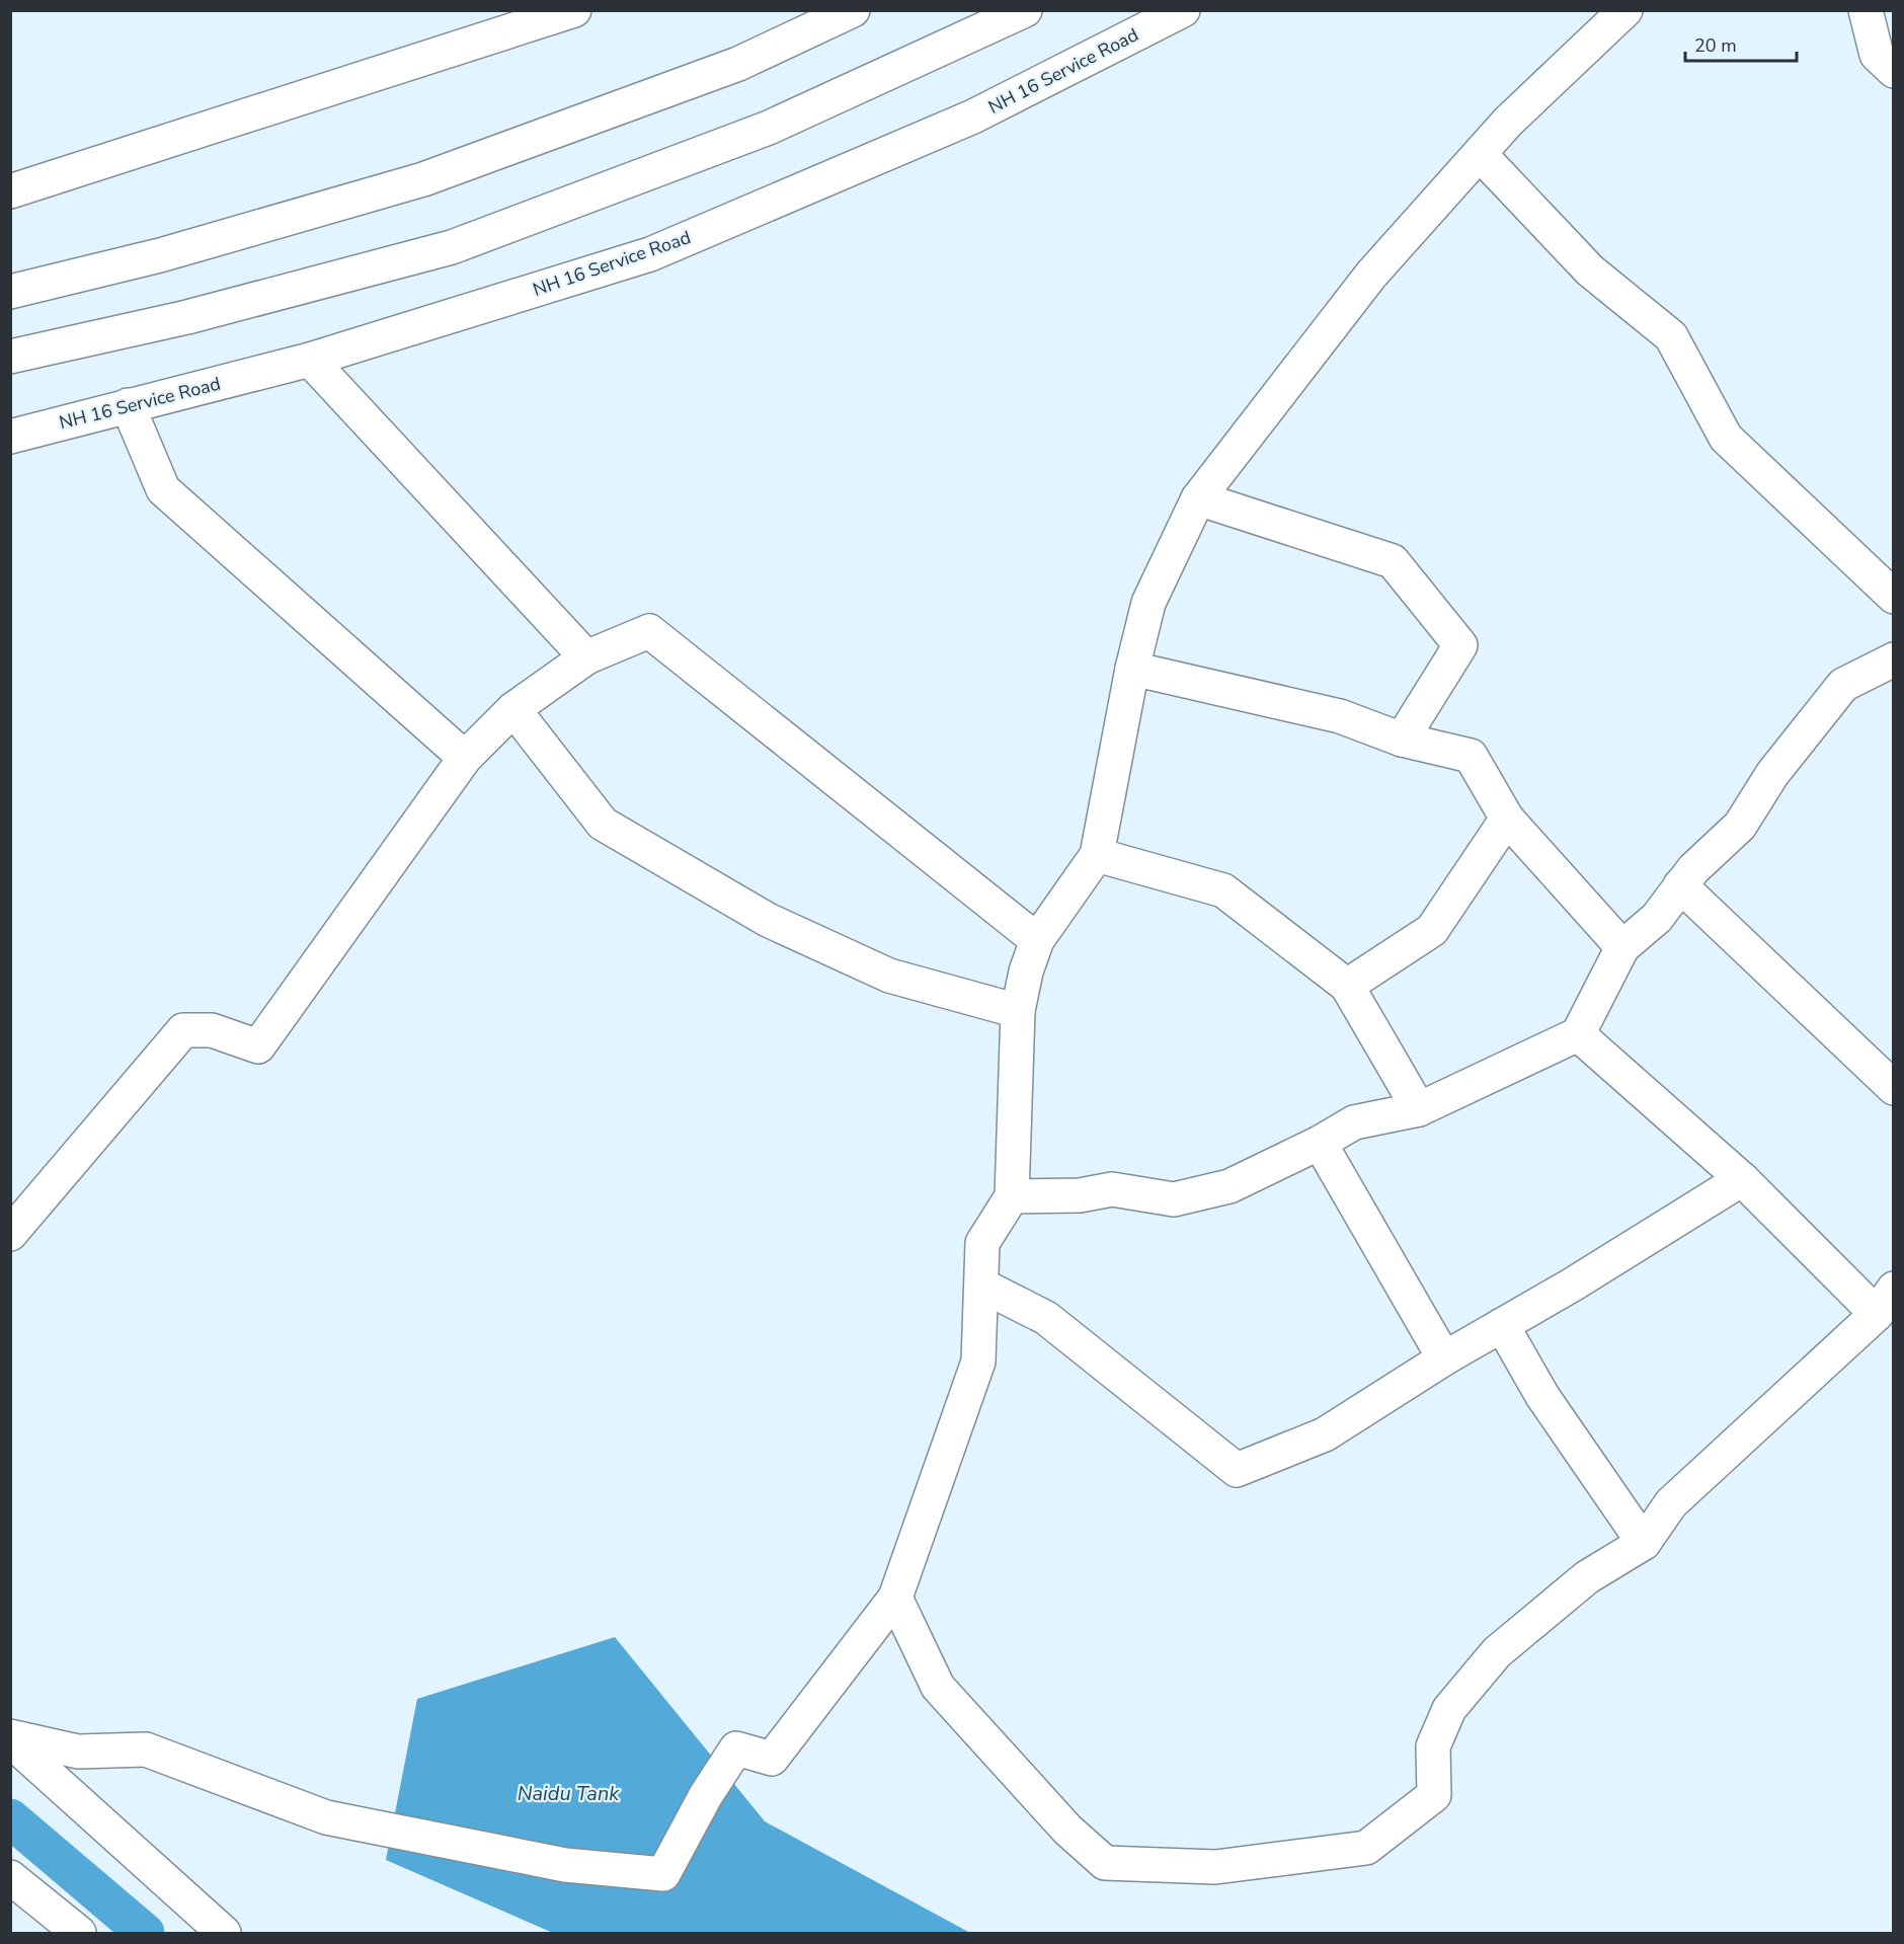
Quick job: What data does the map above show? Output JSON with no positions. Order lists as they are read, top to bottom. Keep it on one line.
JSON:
{"streets":{"main road":["NH 16 Service Road"]},"water":["Naidu Tank"],"scale_bar":"20 m"}
